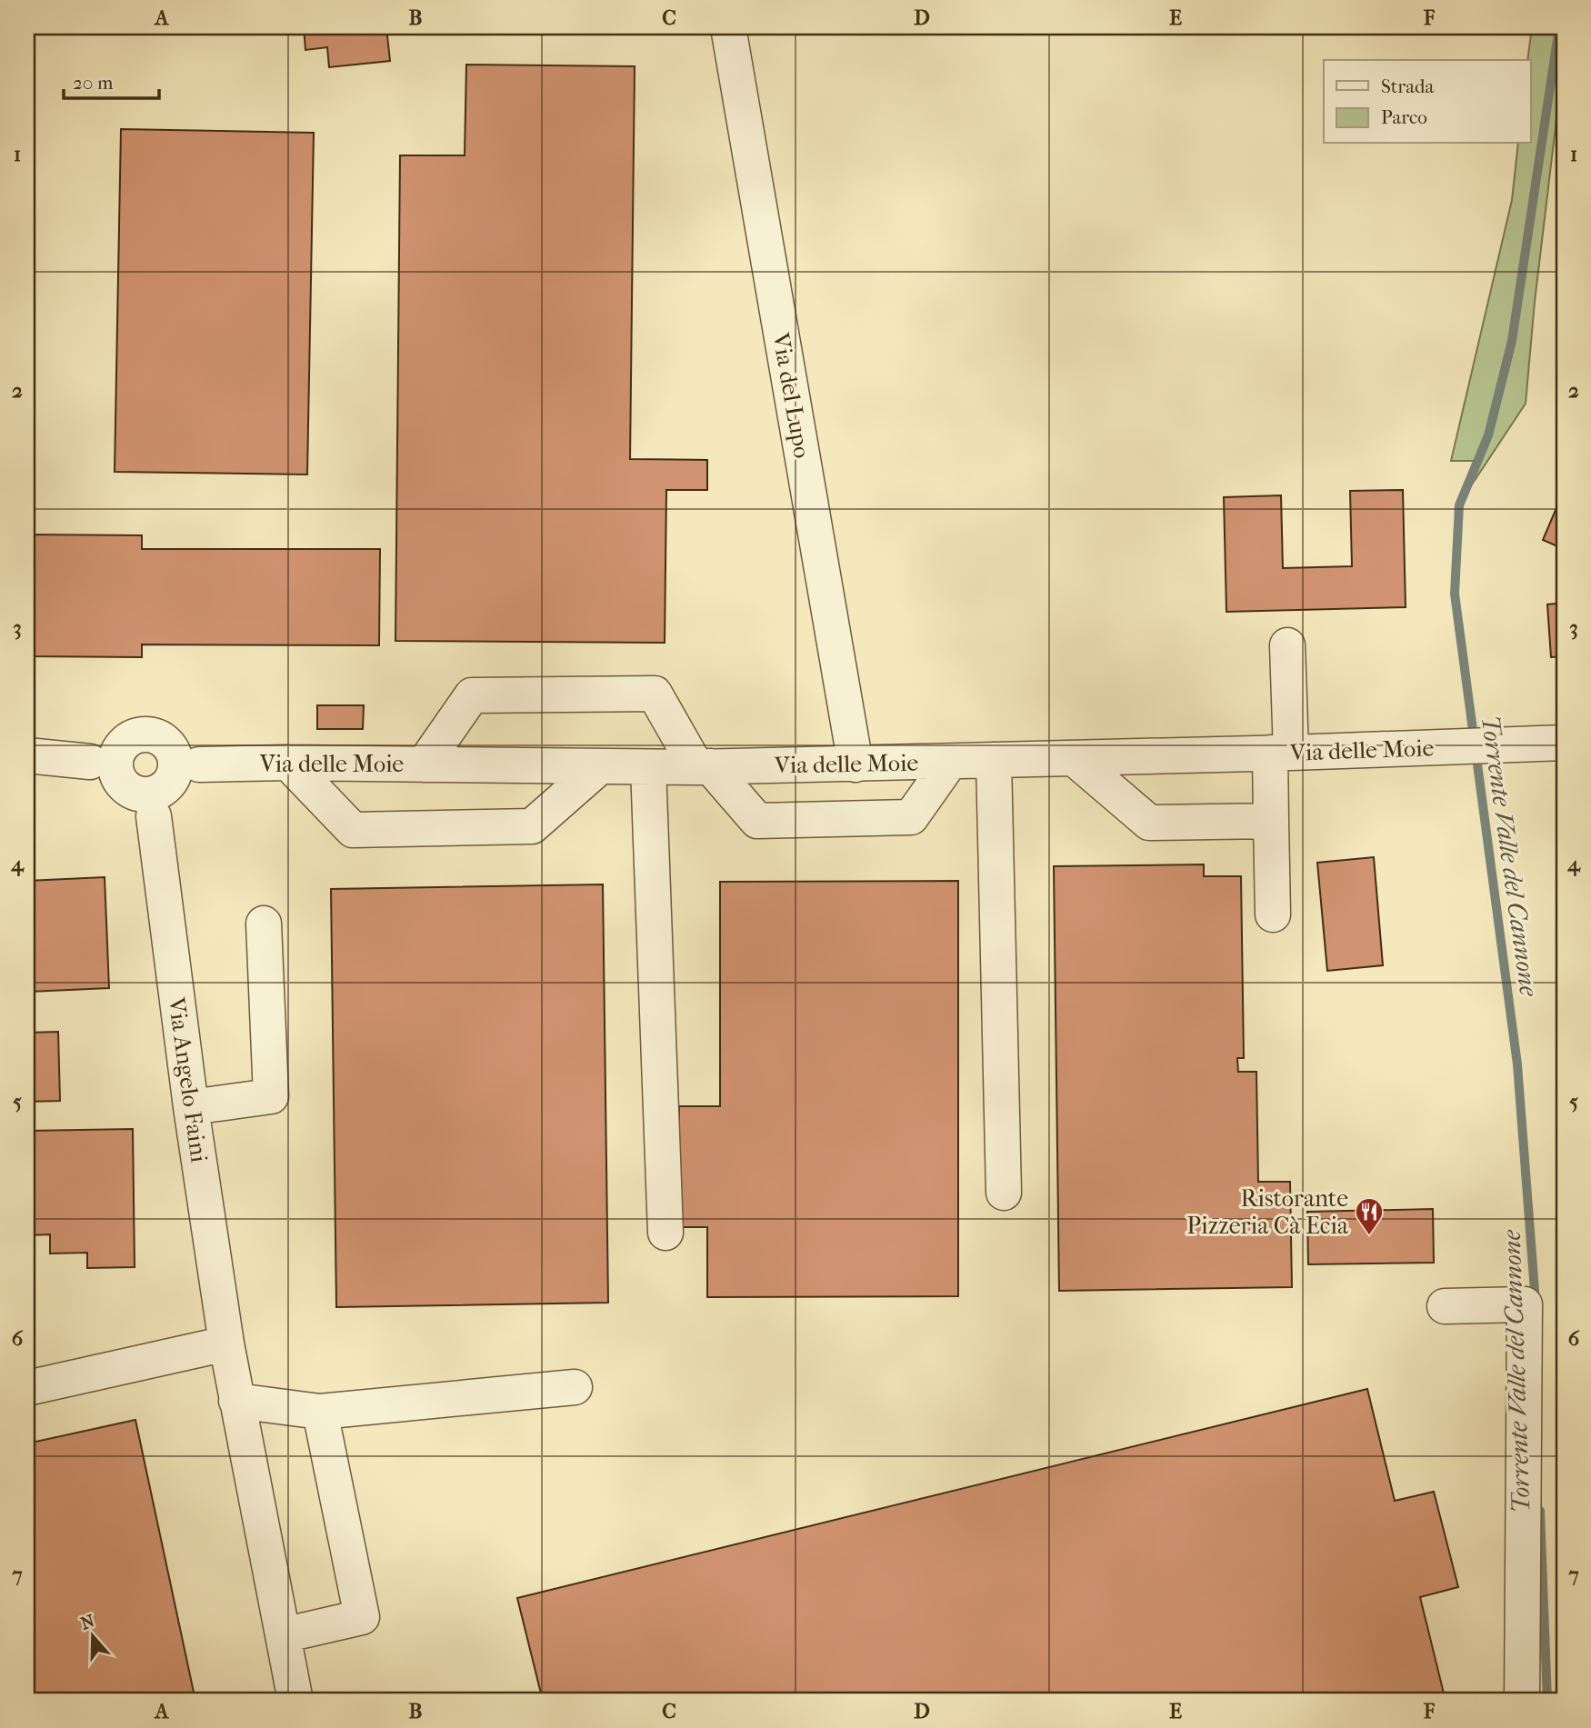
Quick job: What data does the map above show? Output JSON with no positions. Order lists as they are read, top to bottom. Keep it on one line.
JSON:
{"streets":{"street":["Via del Lupo","Via delle Moie","Via Angelo Faini"]},"crossings":[["Via del Lupo","Via delle Moie"]],"water":["Torrente Valle del Cannone"],"places":{"restaurant":["Ristorante Pizzeria Cà Ecia"]},"legend":["Strada","Parco"],"scale_bar":"20 m","north":"top","grid":{"columns":["A","B","C","D","E","F"],"rows":["1","2","3","4","5","6","7"]}}
